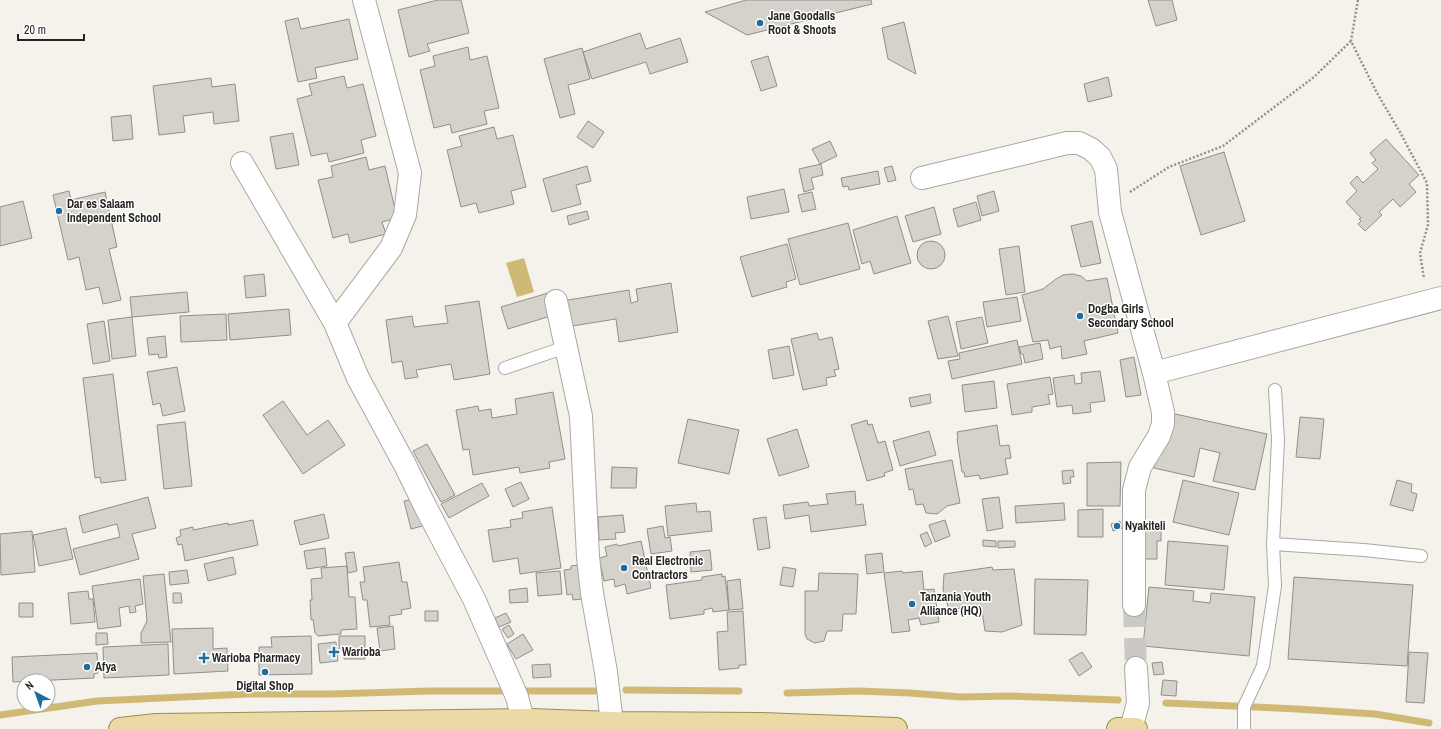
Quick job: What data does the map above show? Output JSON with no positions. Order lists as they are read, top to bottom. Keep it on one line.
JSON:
{"places":{"other":["Jane Goodalls Root & Shoots","Dar es Salaam Independent School","Dogba Girls Secondary School","Nyakiteli","Real Electronic Contractors","Tanzania Youth Alliance (HQ)","Afya","Digital Shop"],"health":["Warioba","Warioba Pharmacy"]},"scale_bar":"20 m","north":"top left"}
